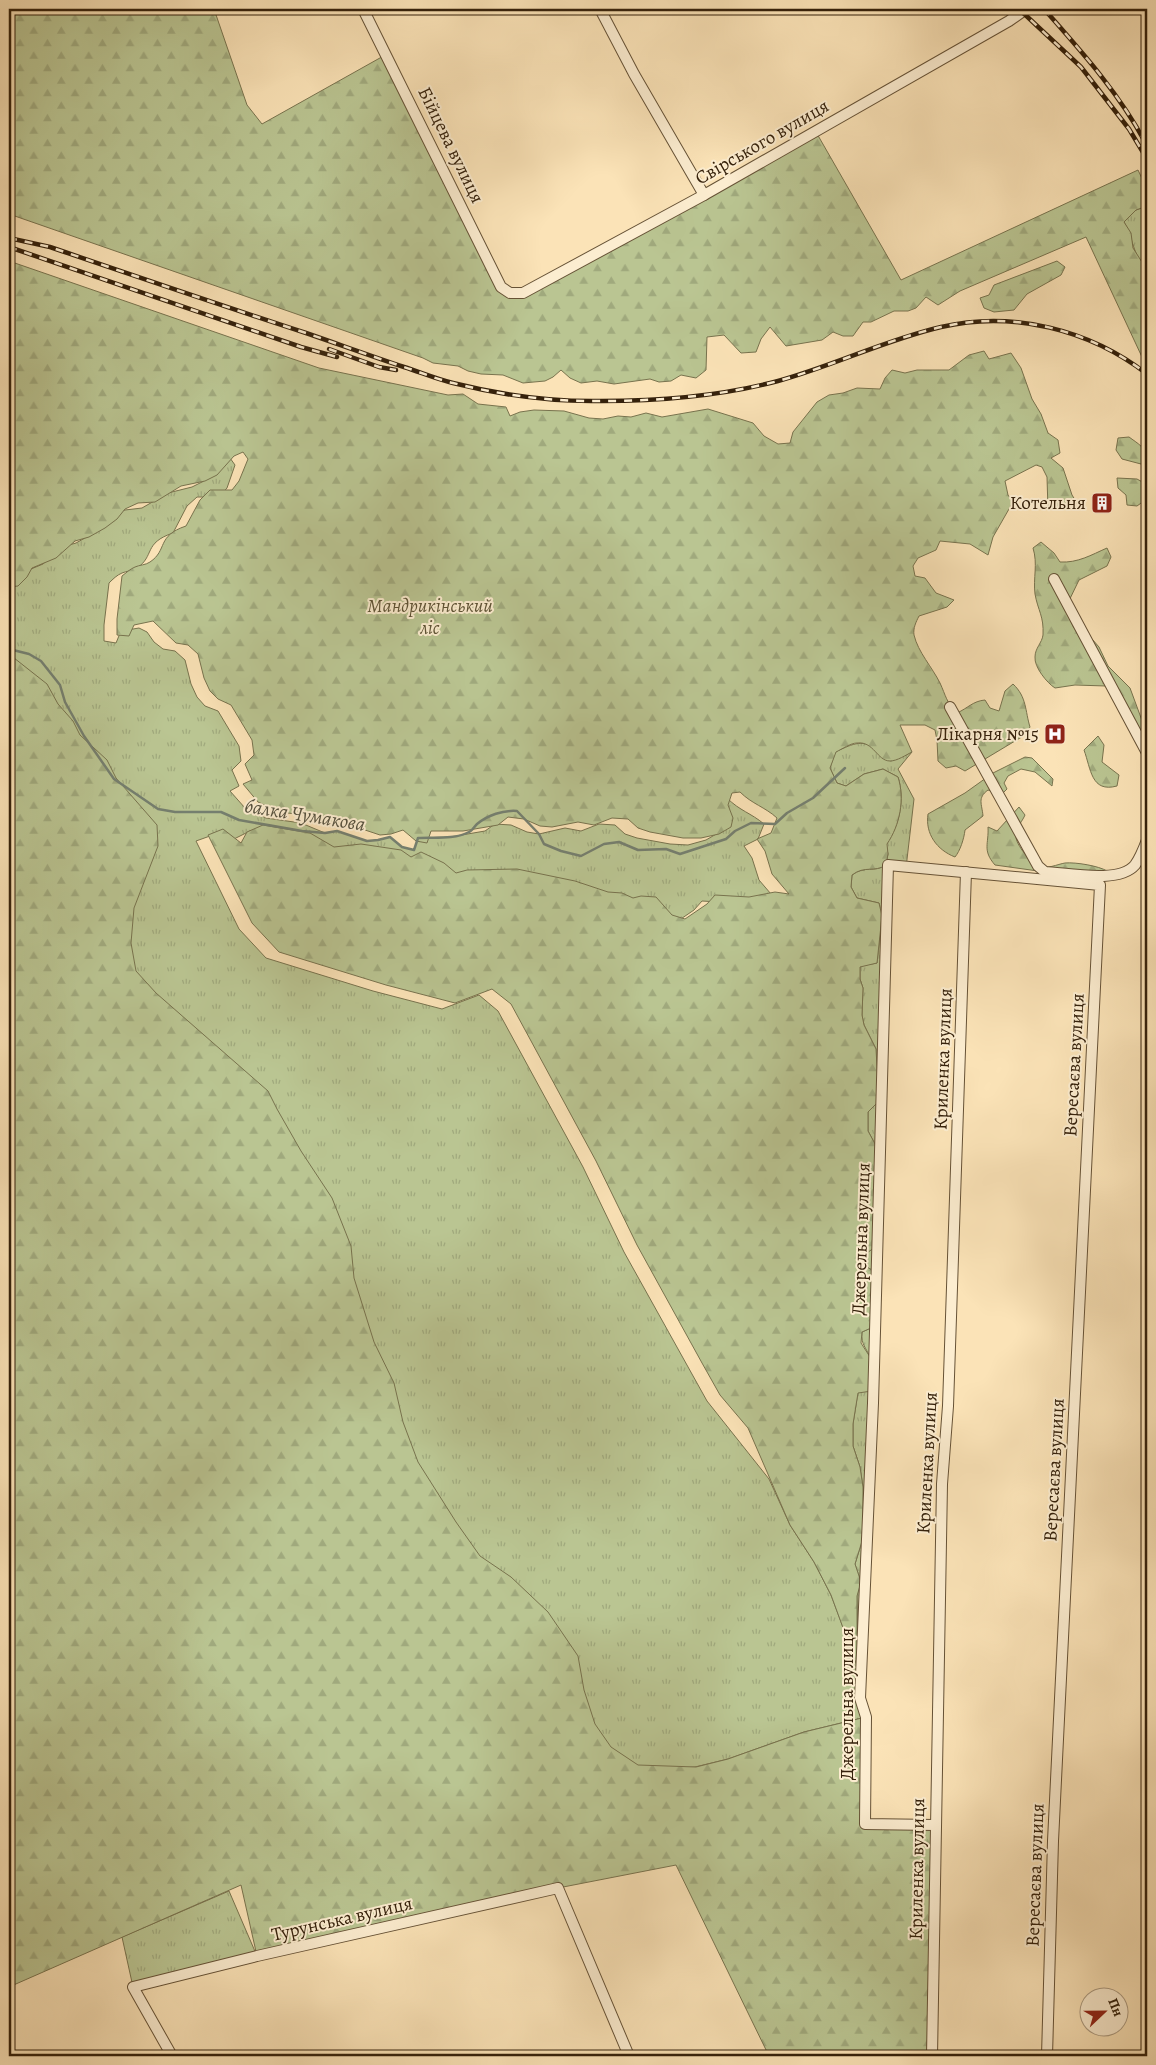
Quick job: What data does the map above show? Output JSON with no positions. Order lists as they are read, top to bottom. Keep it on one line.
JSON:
{"streets":{"street":["Свірського вулиця","Бійцева вулиця","Криленка вулиця","Вересаєва вулиця","Джерельна вулиця","Турунська вулиця"]},"crossings":[["Свірського вулиця","Бійцева вулиця"],["Криленка вулиця","Джерельна вулиця"],["Вересаєва вулиця","Джерельна вулиця"]],"water":["балка Чумакова"],"parks":["Мандрикінський ліс"],"places":{"building":["Котельня"],"hospital":["Лікарня №15"]},"north":"right"}
